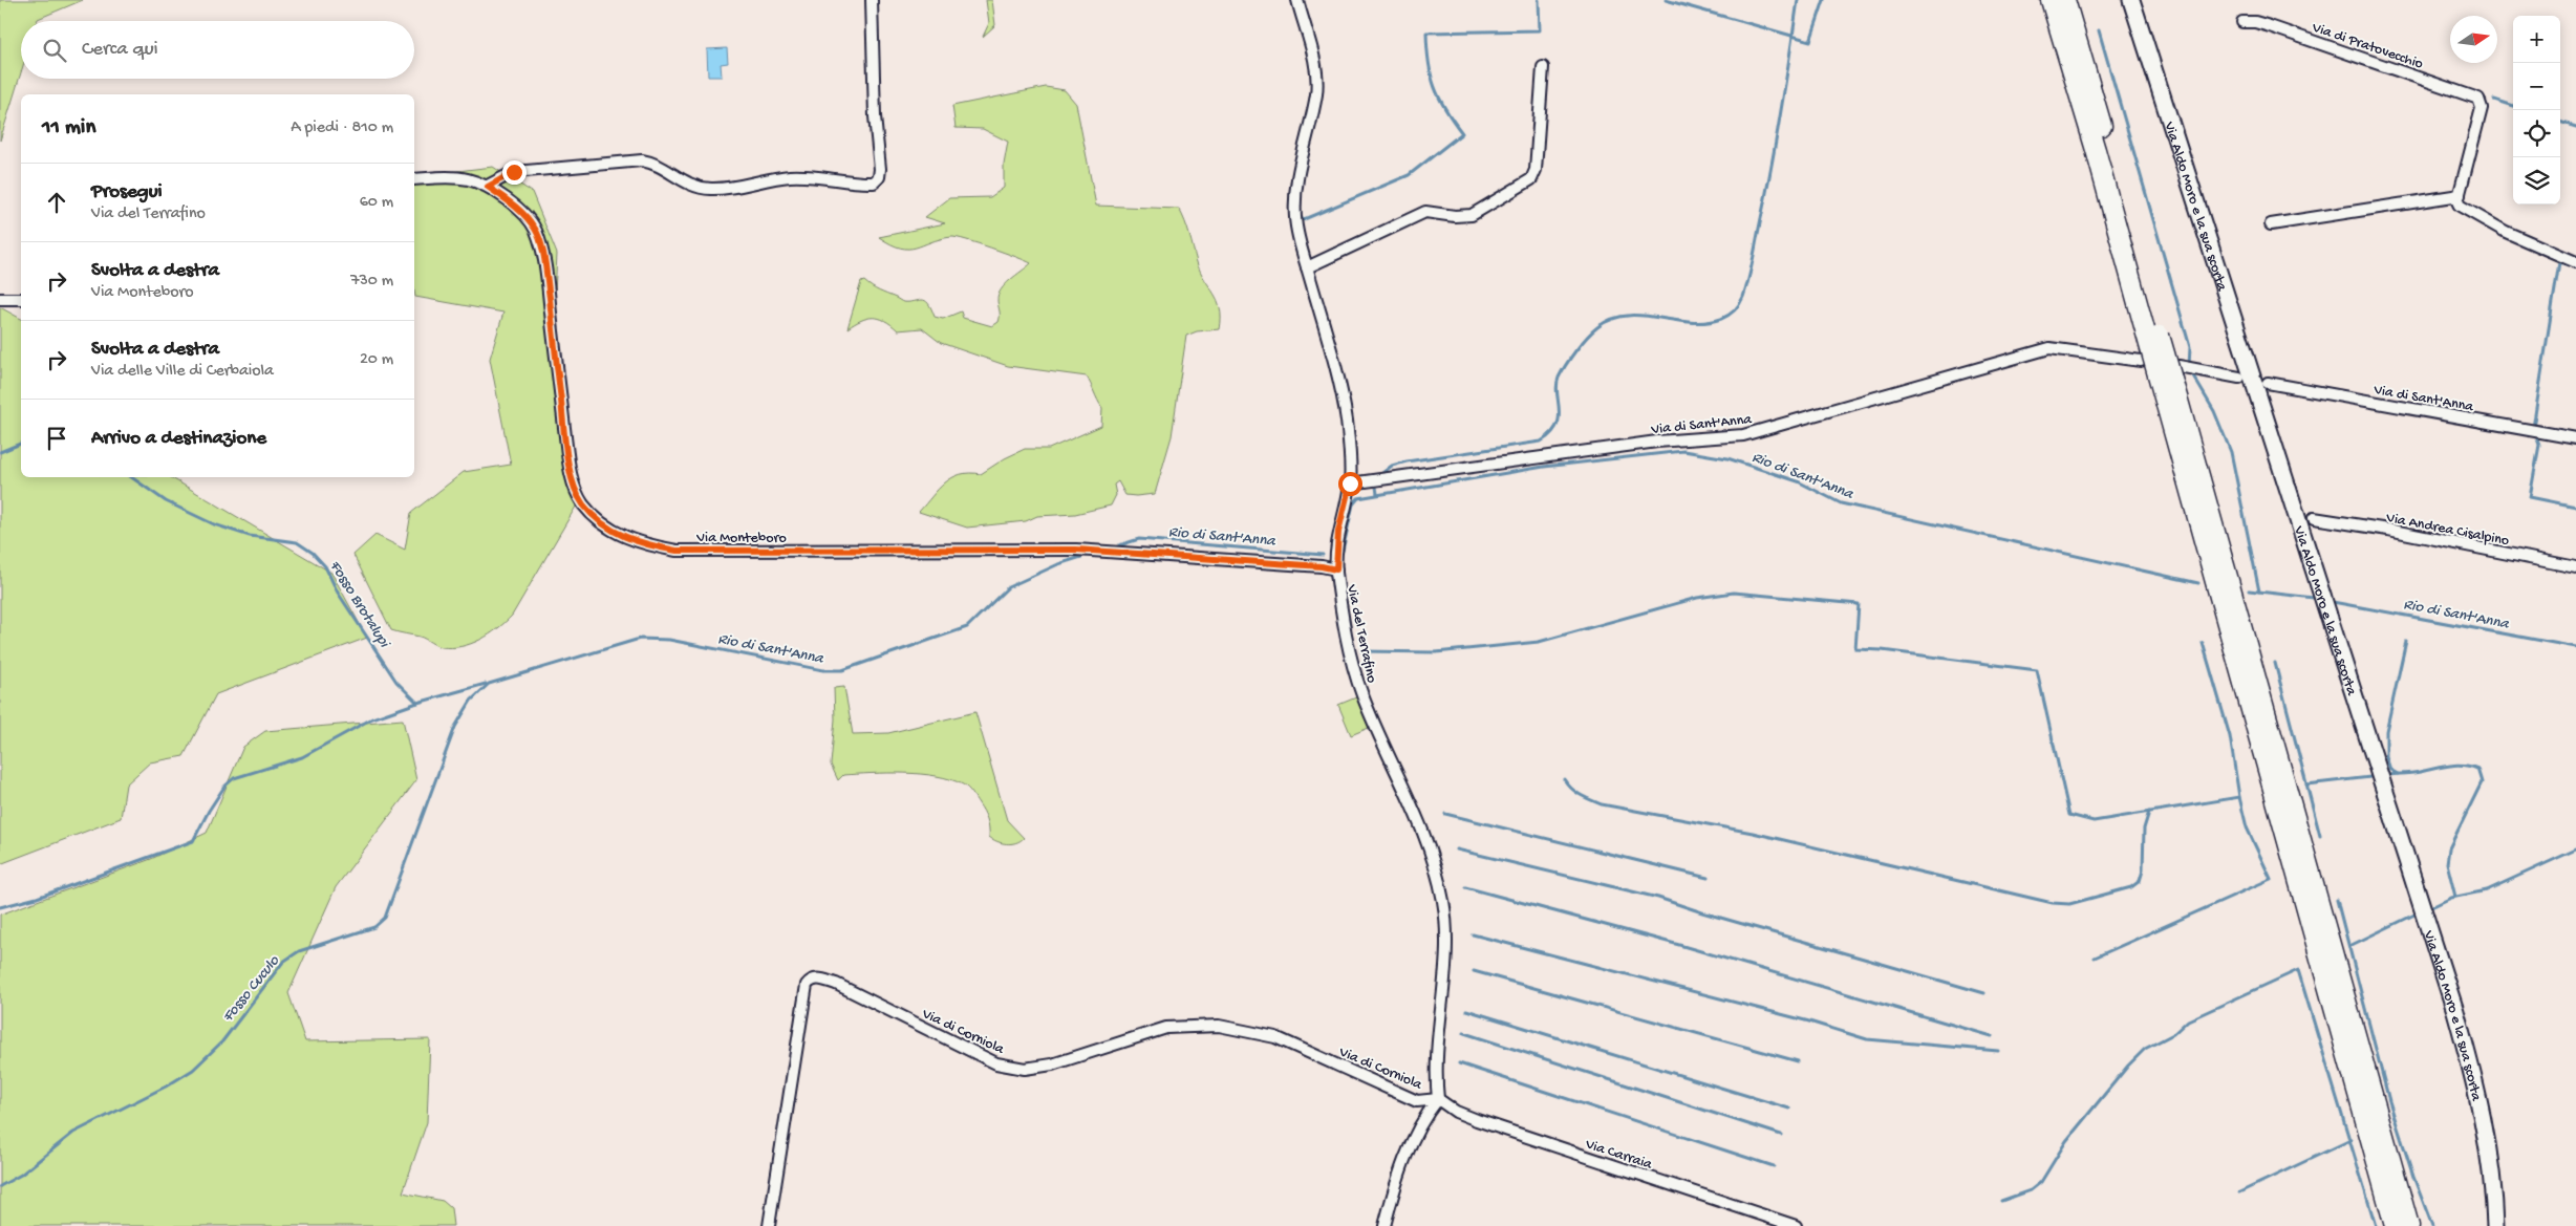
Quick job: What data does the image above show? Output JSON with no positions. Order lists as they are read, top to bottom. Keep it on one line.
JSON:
{"streets":{"main road":["Via Aldo Moro e la sua scorta"],"street":["Via di Pratovecchio","Via di Sant'Anna","Via Andrea Cisalpino","Via Monteboro","Via del Terrafino","Via di Corniola","Via Carraia"]},"crossings":[["Via di Sant'Anna","Via del Terrafino"],["Via Monteboro","Via del Terrafino"],["Via del Terrafino","Via di Corniola"],["Via del Terrafino","Via Carraia"],["Via di Corniola","Via Carraia"]],"water":["Rio di Sant'Anna","Fosso Brotalupi","Fosso Cuculo"],"north":"right","page":{"map_buttons":["+","−"],"search":"Cerca qui","heading":["11 min","A piedi · 810 m"],"list":[["Prosegui","Via del Terrafino","60 m"],["Svolta a destra","Via Monteboro","730 m"],["Svolta a destra","Via delle Ville di Cerbaiola","20 m"],"Arrivo a destinazione"]}}
